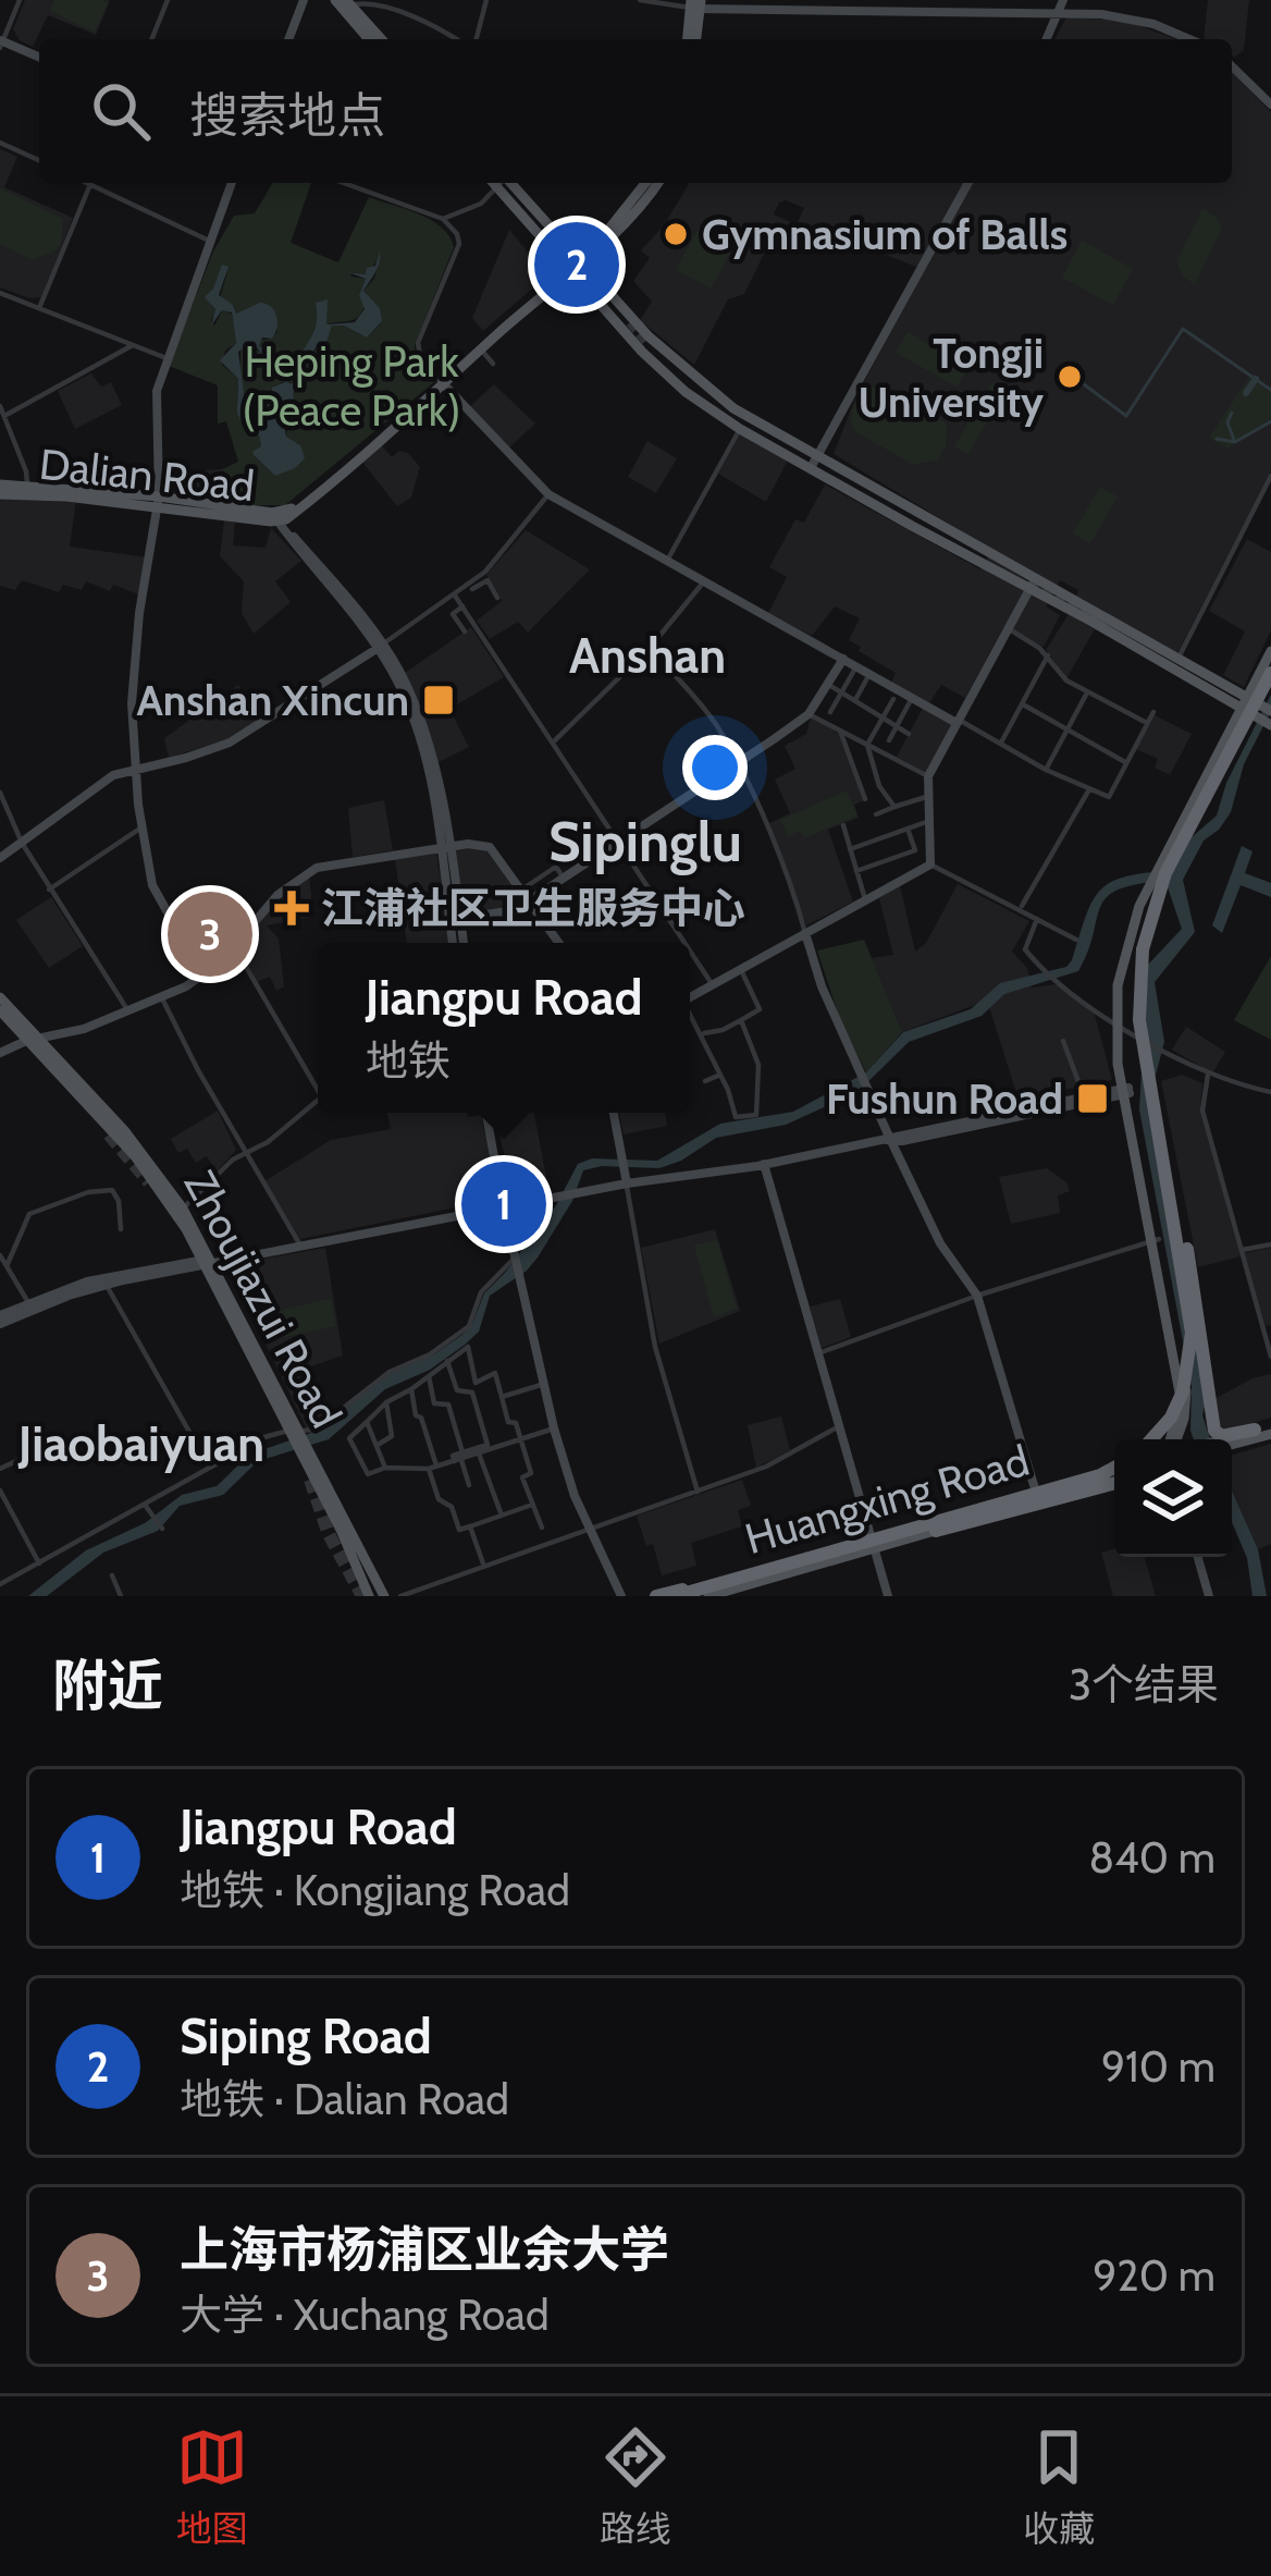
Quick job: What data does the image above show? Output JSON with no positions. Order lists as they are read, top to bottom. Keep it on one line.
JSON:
{"streets":{"main road":["Dalian Road","Zhoujiazui Road","Huangxing Road"]},"districts":["Anshan","Sipinglu","Jiaobaiyuan"],"parks":["Heping Park (Peace Park)"],"places":{"other":["Gymnasium of Balls","Tongji University"],"transit":["Anshan Xincun","Fushun Road"],"health":["江浦社区卫生服务中心"]},"page":{"search":"搜索地点","pins":["2","3","1"],"popup":["Jiangpu Road","地铁"],"heading":["附近","3个结果"],"list":[{"mark":"1","name":"Jiangpu Road","note":"地铁 · Kongjiang Road","value":"840 m"},{"mark":"2","name":"Siping Road","note":"地铁 · Dalian Road","value":"910 m"},{"mark":"3","name":"上海市杨浦区业余大学","note":"大学 · Xuchang Road","value":"920 m"}],"nav":["地图","路线","收藏"]}}
